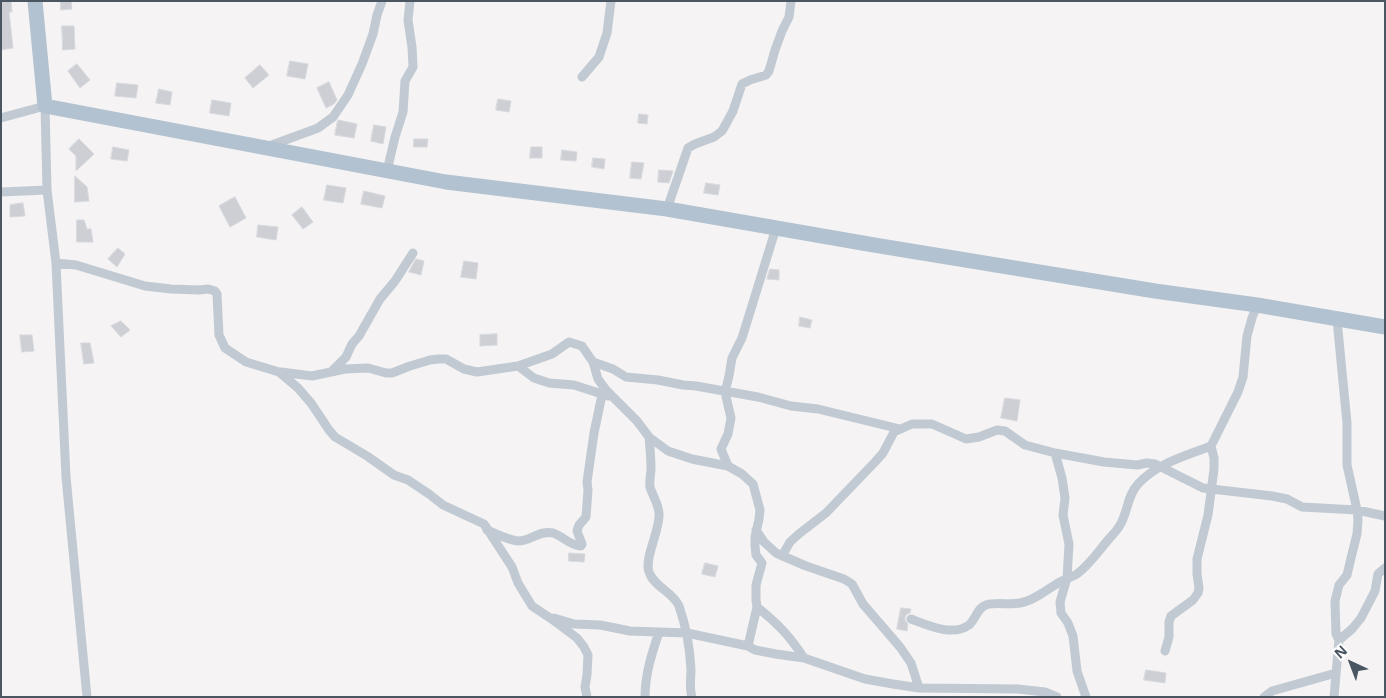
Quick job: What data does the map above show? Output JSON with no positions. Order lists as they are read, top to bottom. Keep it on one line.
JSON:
{"north":"top left"}
